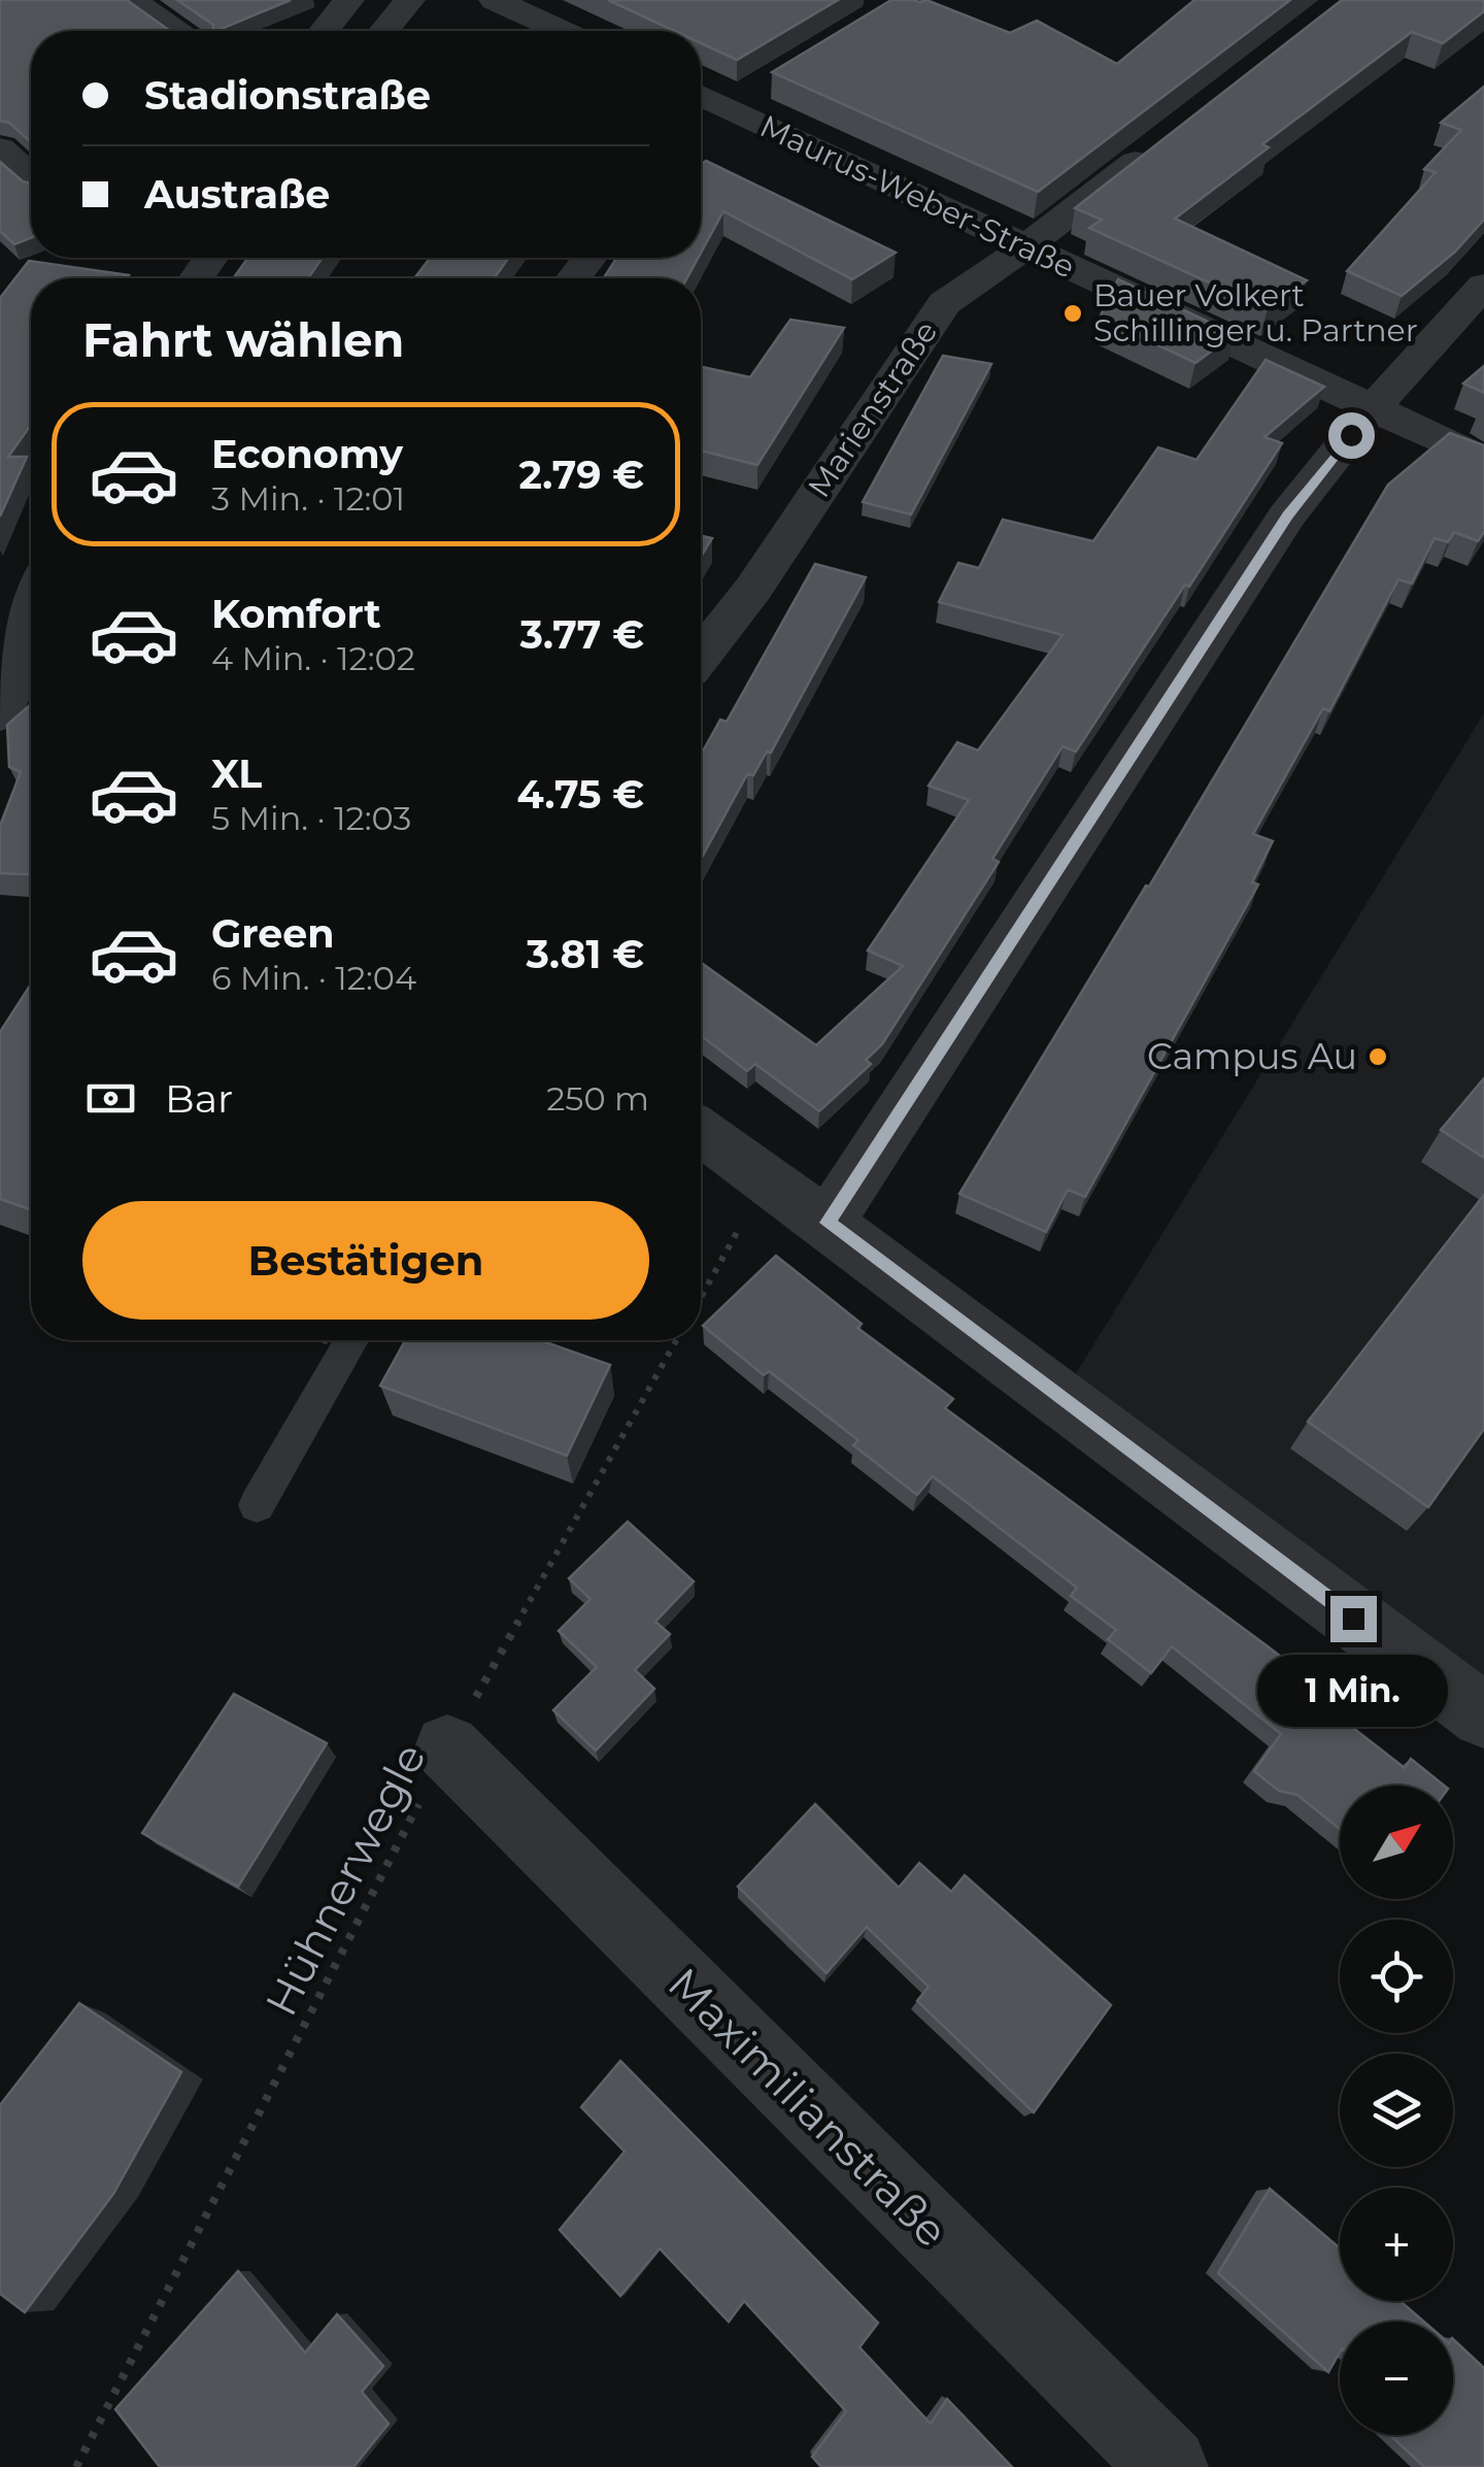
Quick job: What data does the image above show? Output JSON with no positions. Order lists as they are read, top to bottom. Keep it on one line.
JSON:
{"streets":{"street":["Maurus-Weber-Straße","Marienstraße","Maximilianstraße"],"path":["Hühnerwegle"]},"crossings":[["Maurus-Weber-Straße","Marienstraße"],["Hühnerwegle","Maximilianstraße"]],"places":["Bauer Volkert Schillinger u. Partner","Campus Au"],"north":"top right","page":{"banner":["Stadionstraße","Austraße"],"heading":"Fahrt wählen","list":[{"name":"Economy","note":"3 Min. · 12:01","value":"2.79 €"},{"name":"Komfort","note":"4 Min. · 12:02","value":"3.77 €"},{"name":"XL","note":"5 Min. · 12:03","value":"4.75 €"},{"name":"Green","note":"6 Min. · 12:04","value":"3.81 €"}],"pay":["Bar","250 m"],"buttons":"Bestätigen","bubble":"1 Min.","map_buttons":["+","−"]}}
